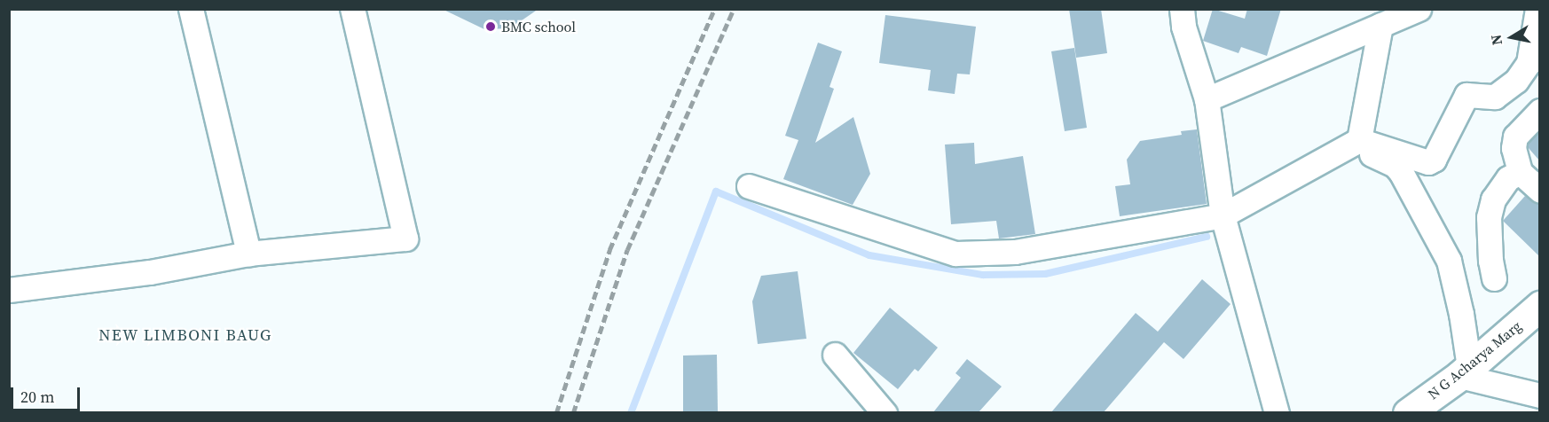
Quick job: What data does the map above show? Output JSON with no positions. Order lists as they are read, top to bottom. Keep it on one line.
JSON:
{"streets":{"main road":["N G Acharya Marg"]},"districts":["NEW LIMBONI BAUG"],"places":["BMC school"],"scale_bar":"20 m","north":"left"}
